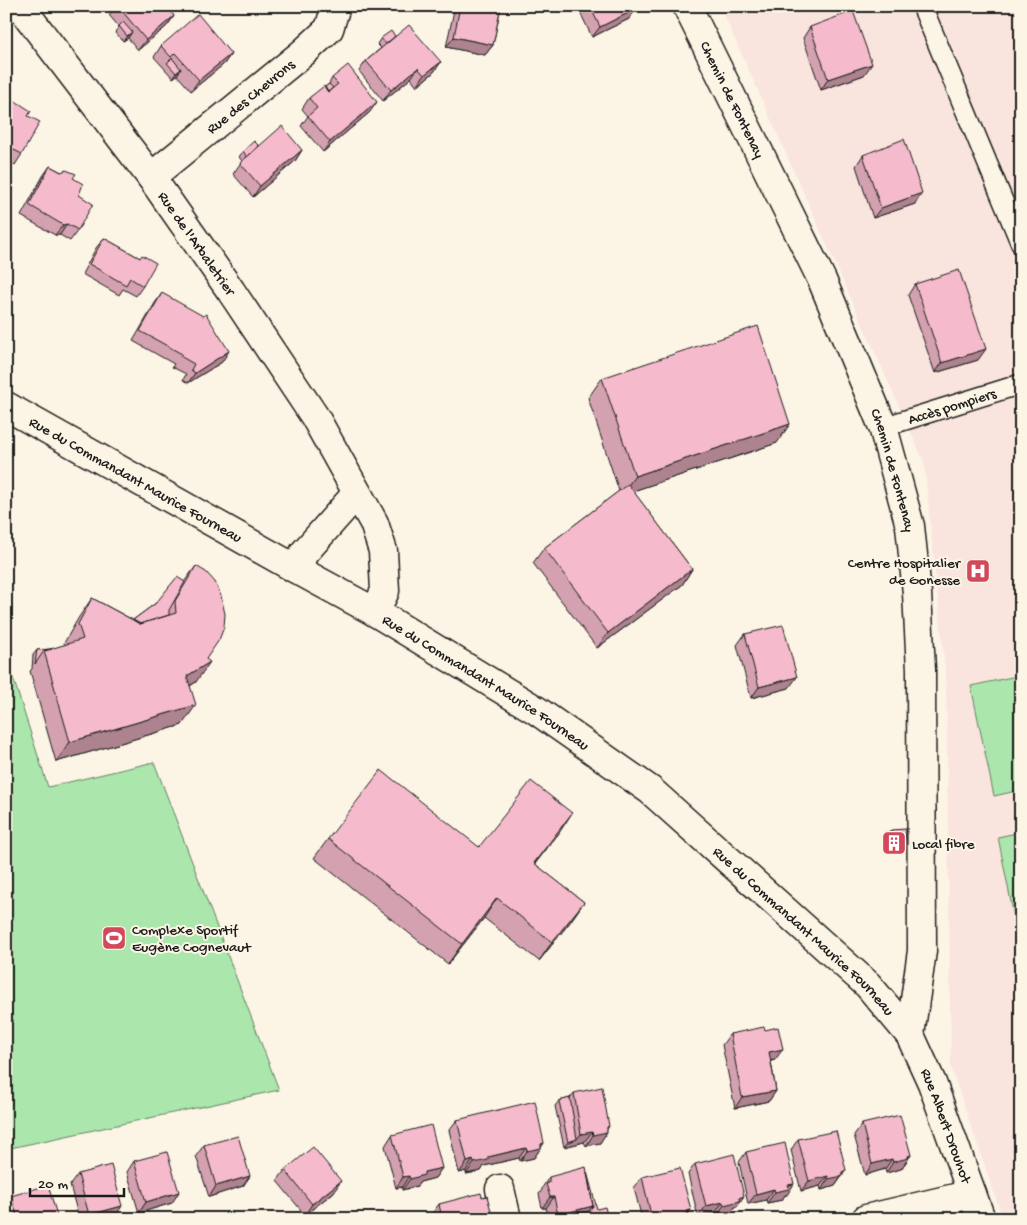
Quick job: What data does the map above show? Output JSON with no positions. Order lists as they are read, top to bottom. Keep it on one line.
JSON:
{"streets":{"street":["Rue des Chevrons","Chemin de Fontenay","Rue de l'Arbaletrier","Rue du Commandant Maurice Fourneau","Rue Albert Drouhot"],"lane":["Accès pompiers"]},"crossings":[["Rue des Chevrons","Rue de l'Arbaletrier"],["Chemin de Fontenay","Accès pompiers"],["Chemin de Fontenay","Rue du Commandant Maurice Fourneau"],["Chemin de Fontenay","Rue Albert Drouhot"],["Rue de l'Arbaletrier","Rue du Commandant Maurice Fourneau"],["Rue du Commandant Maurice Fourneau","Rue Albert Drouhot"]],"places":{"hospital":["Centre Hospitalier de Gonesse"],"building":["Local fibre"],"sports":["Complexe Sportif Eugène Cognevaut"]},"scale_bar":"20 m"}
